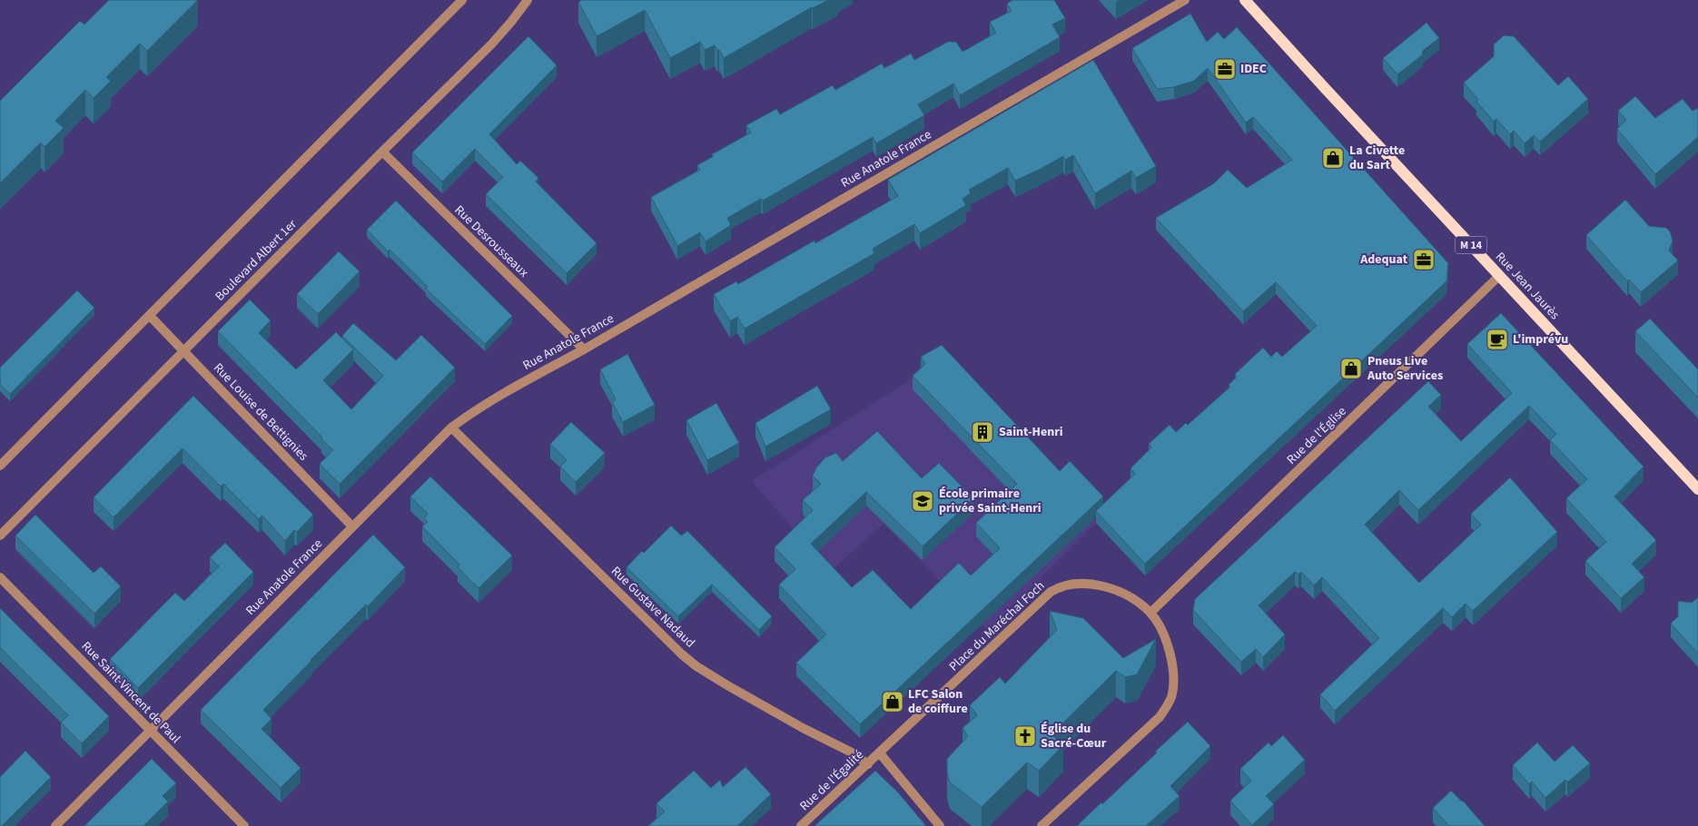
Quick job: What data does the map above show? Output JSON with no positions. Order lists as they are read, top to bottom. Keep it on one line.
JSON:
{"streets":{"main road":["M 14","Rue Jean Jaurès"],"street":["Rue Anatole France","Rue Desrousseaux","Boulevard Albert 1er","Rue Louise de Bettignies","Rue de l'Église","Rue Gustave Nadaud","Place du Maréchal Foch","Rue Saint-Vincent de Paul","Rue de l'Égalité"]},"crossings":[["Rue Anatole France","Rue Desrousseaux"],["Rue Anatole France","Rue Louise de Bettignies"],["Rue Anatole France","Rue Gustave Nadaud"],["Rue Anatole France","Rue Saint-Vincent de Paul"],["Rue Desrousseaux","Boulevard Albert 1er"],["Boulevard Albert 1er","Rue Louise de Bettignies"],["Rue Jean Jaurès","Rue de l'Église"],["Rue de l'Église","Place du Maréchal Foch"],["Rue Gustave Nadaud","Rue de l'Égalité"],["Place du Maréchal Foch","Rue de l'Égalité"]],"places":{"office":["IDEC","Adequat"],"shop":["La Civette du Sart","Pneus Live Auto Services","LFC Salon de coiffure"],"cafe":["L'imprévu"],"building":["Saint-Henri"],"school or university":["École primaire privée Saint-Henri"],"church":["Église du Sacré-Cœur"]}}
